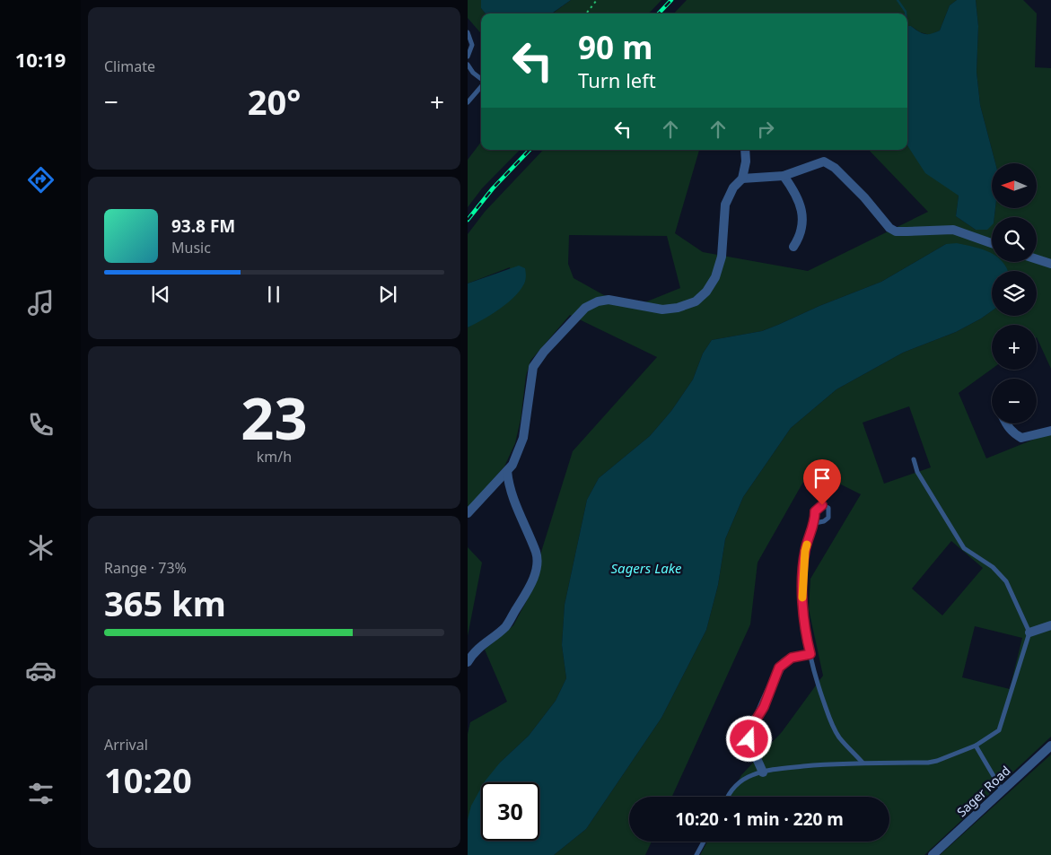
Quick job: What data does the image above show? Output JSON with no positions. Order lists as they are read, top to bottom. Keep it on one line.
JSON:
{"streets":{"street":["Sager Road"]},"water":["Sagers Lake"],"north":"left","page":{"tabs":"10:19","tile":["Climate",["23","km/h"],["Range · 73%","365 km"],["Arrival","10:20"]],"turn":["90 m","Turn left"],"heat":["−","20°","+"],"map_buttons":["+","−"],"song":["93.8 FM","Music"],"limit":"30","trip":"10:20 · 1 min · 220 m"}}
